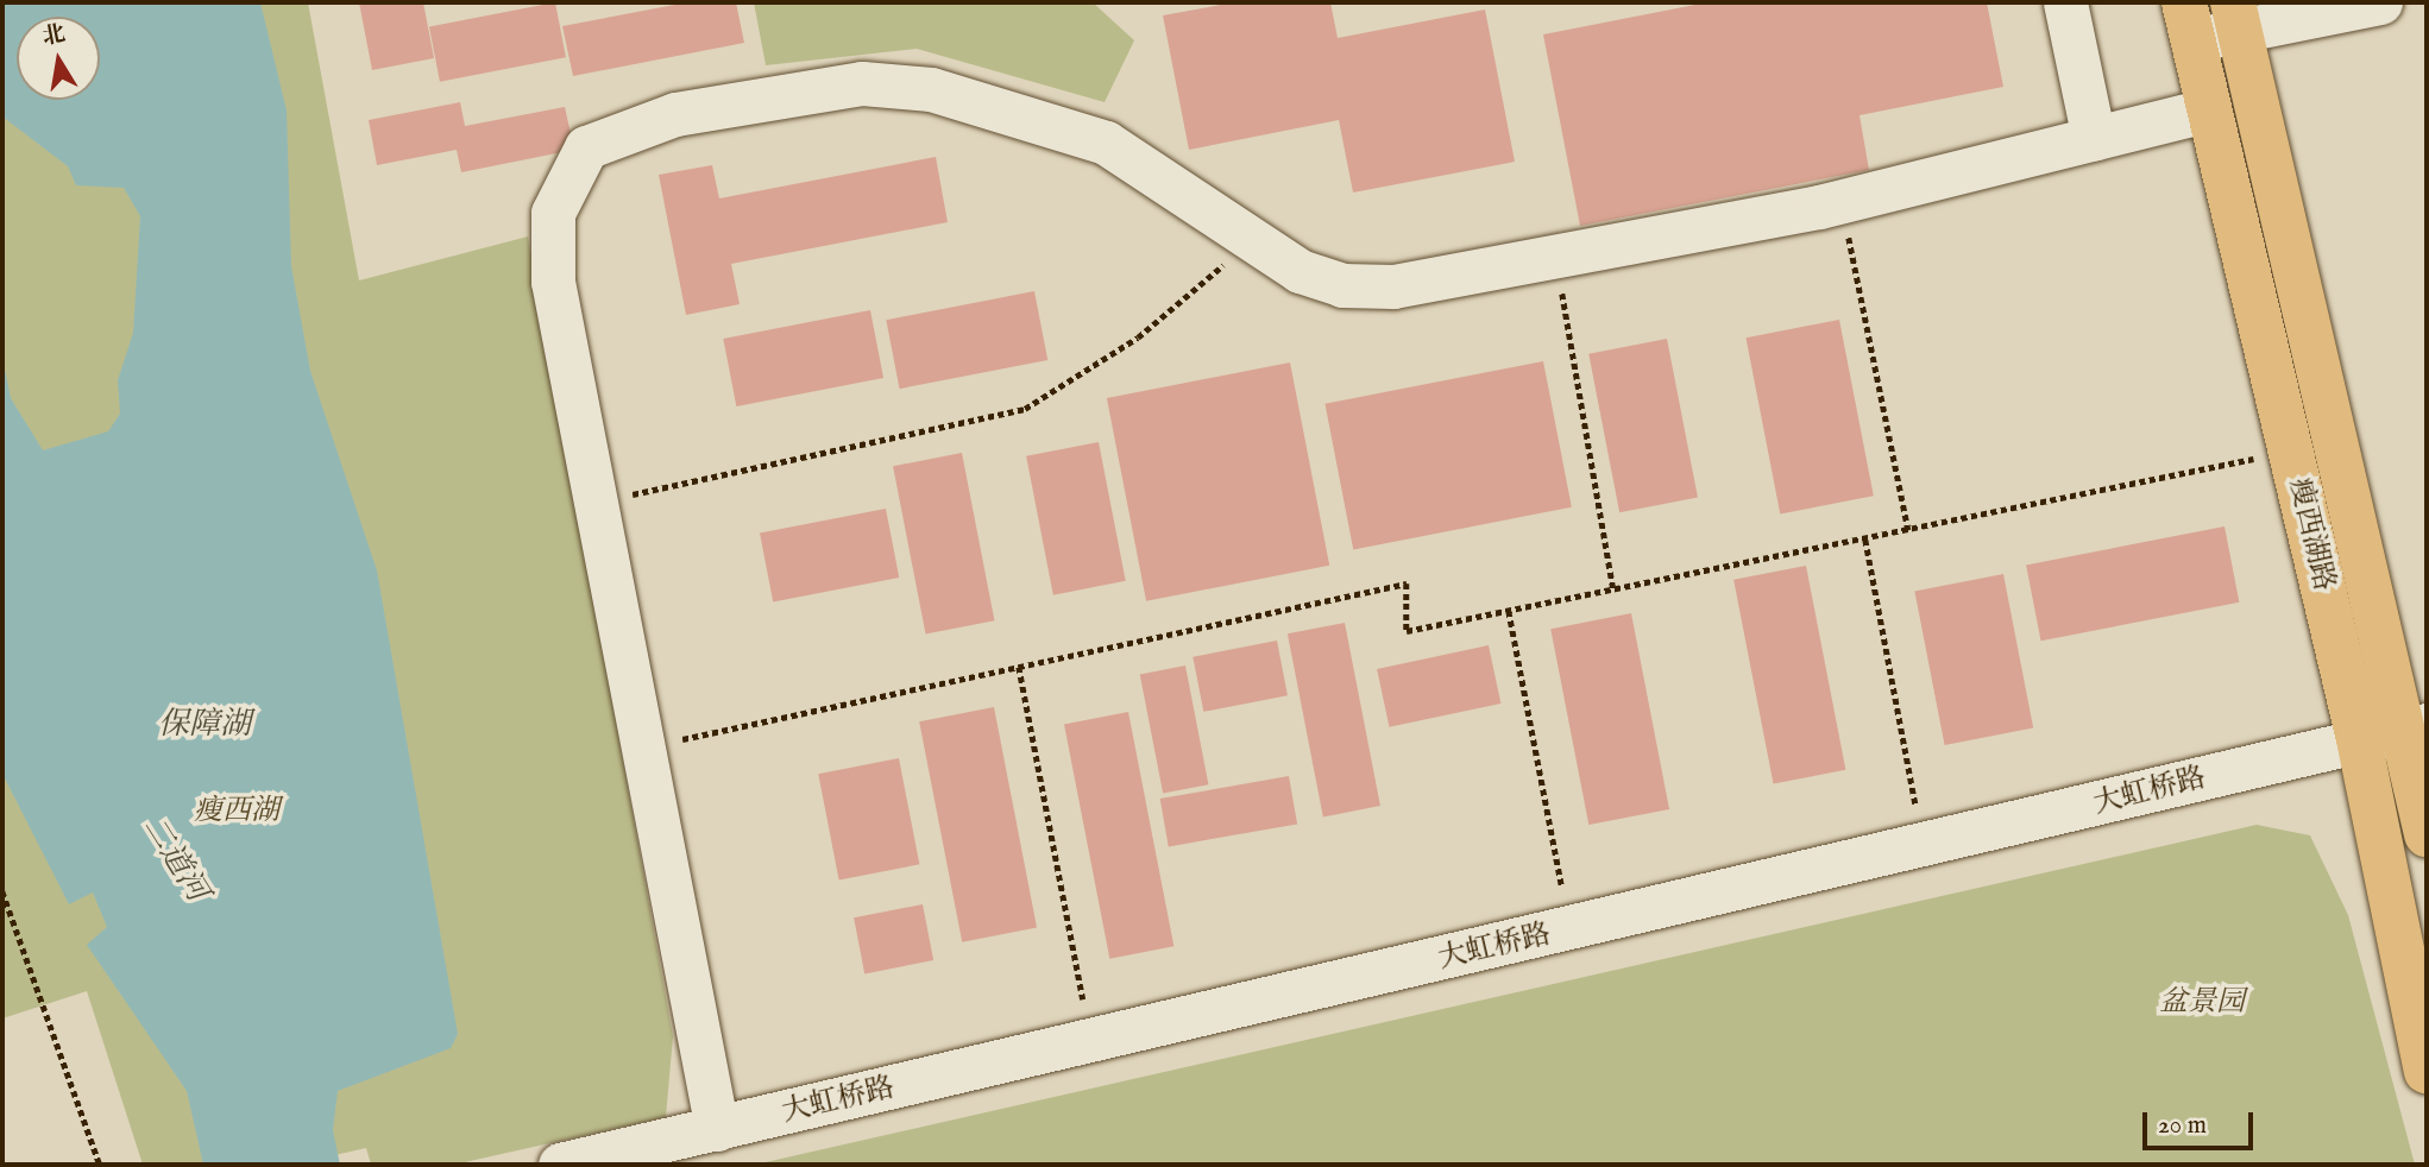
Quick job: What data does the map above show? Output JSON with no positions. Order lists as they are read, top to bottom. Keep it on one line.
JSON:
{"streets":{"main road":["瘦西湖路"],"street":["大虹桥路"]},"crossings":[["瘦西湖路","大虹桥路"]],"water":["保障湖","二道河"],"parks":["瘦西湖","盆景园"],"scale_bar":"20 m","north":"top"}
